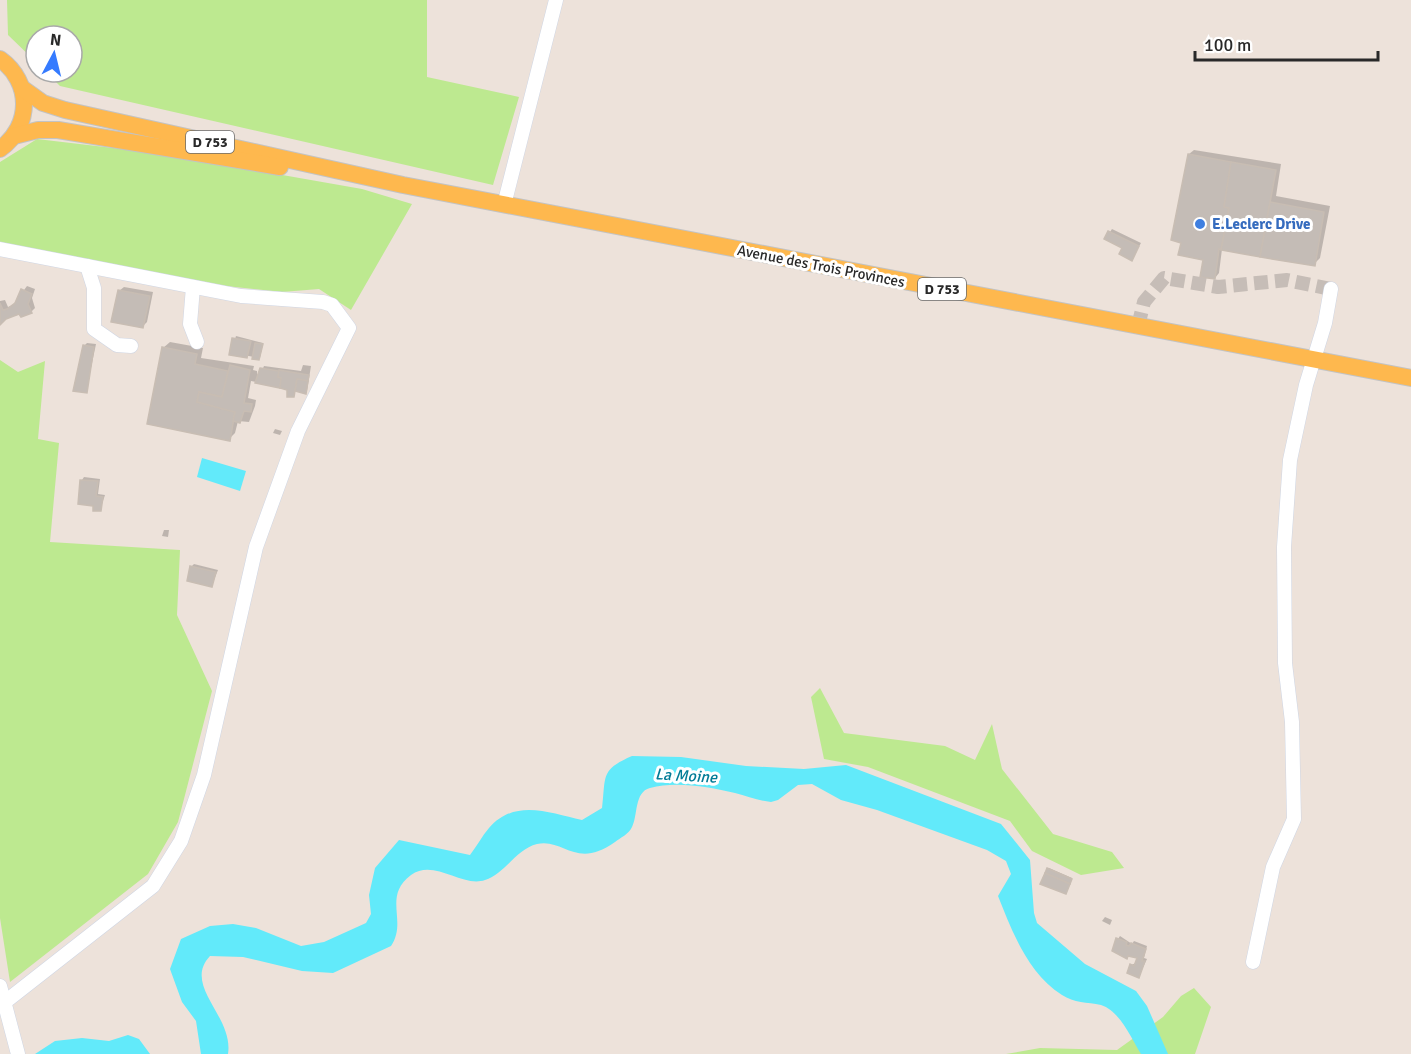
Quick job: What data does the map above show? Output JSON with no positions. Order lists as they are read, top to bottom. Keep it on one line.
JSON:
{"streets":{"main road":["D 753","Avenue des Trois Provinces"]},"water":["La Moine"],"places":["E.Leclerc Drive"],"scale_bar":"100 m","north":"top"}
